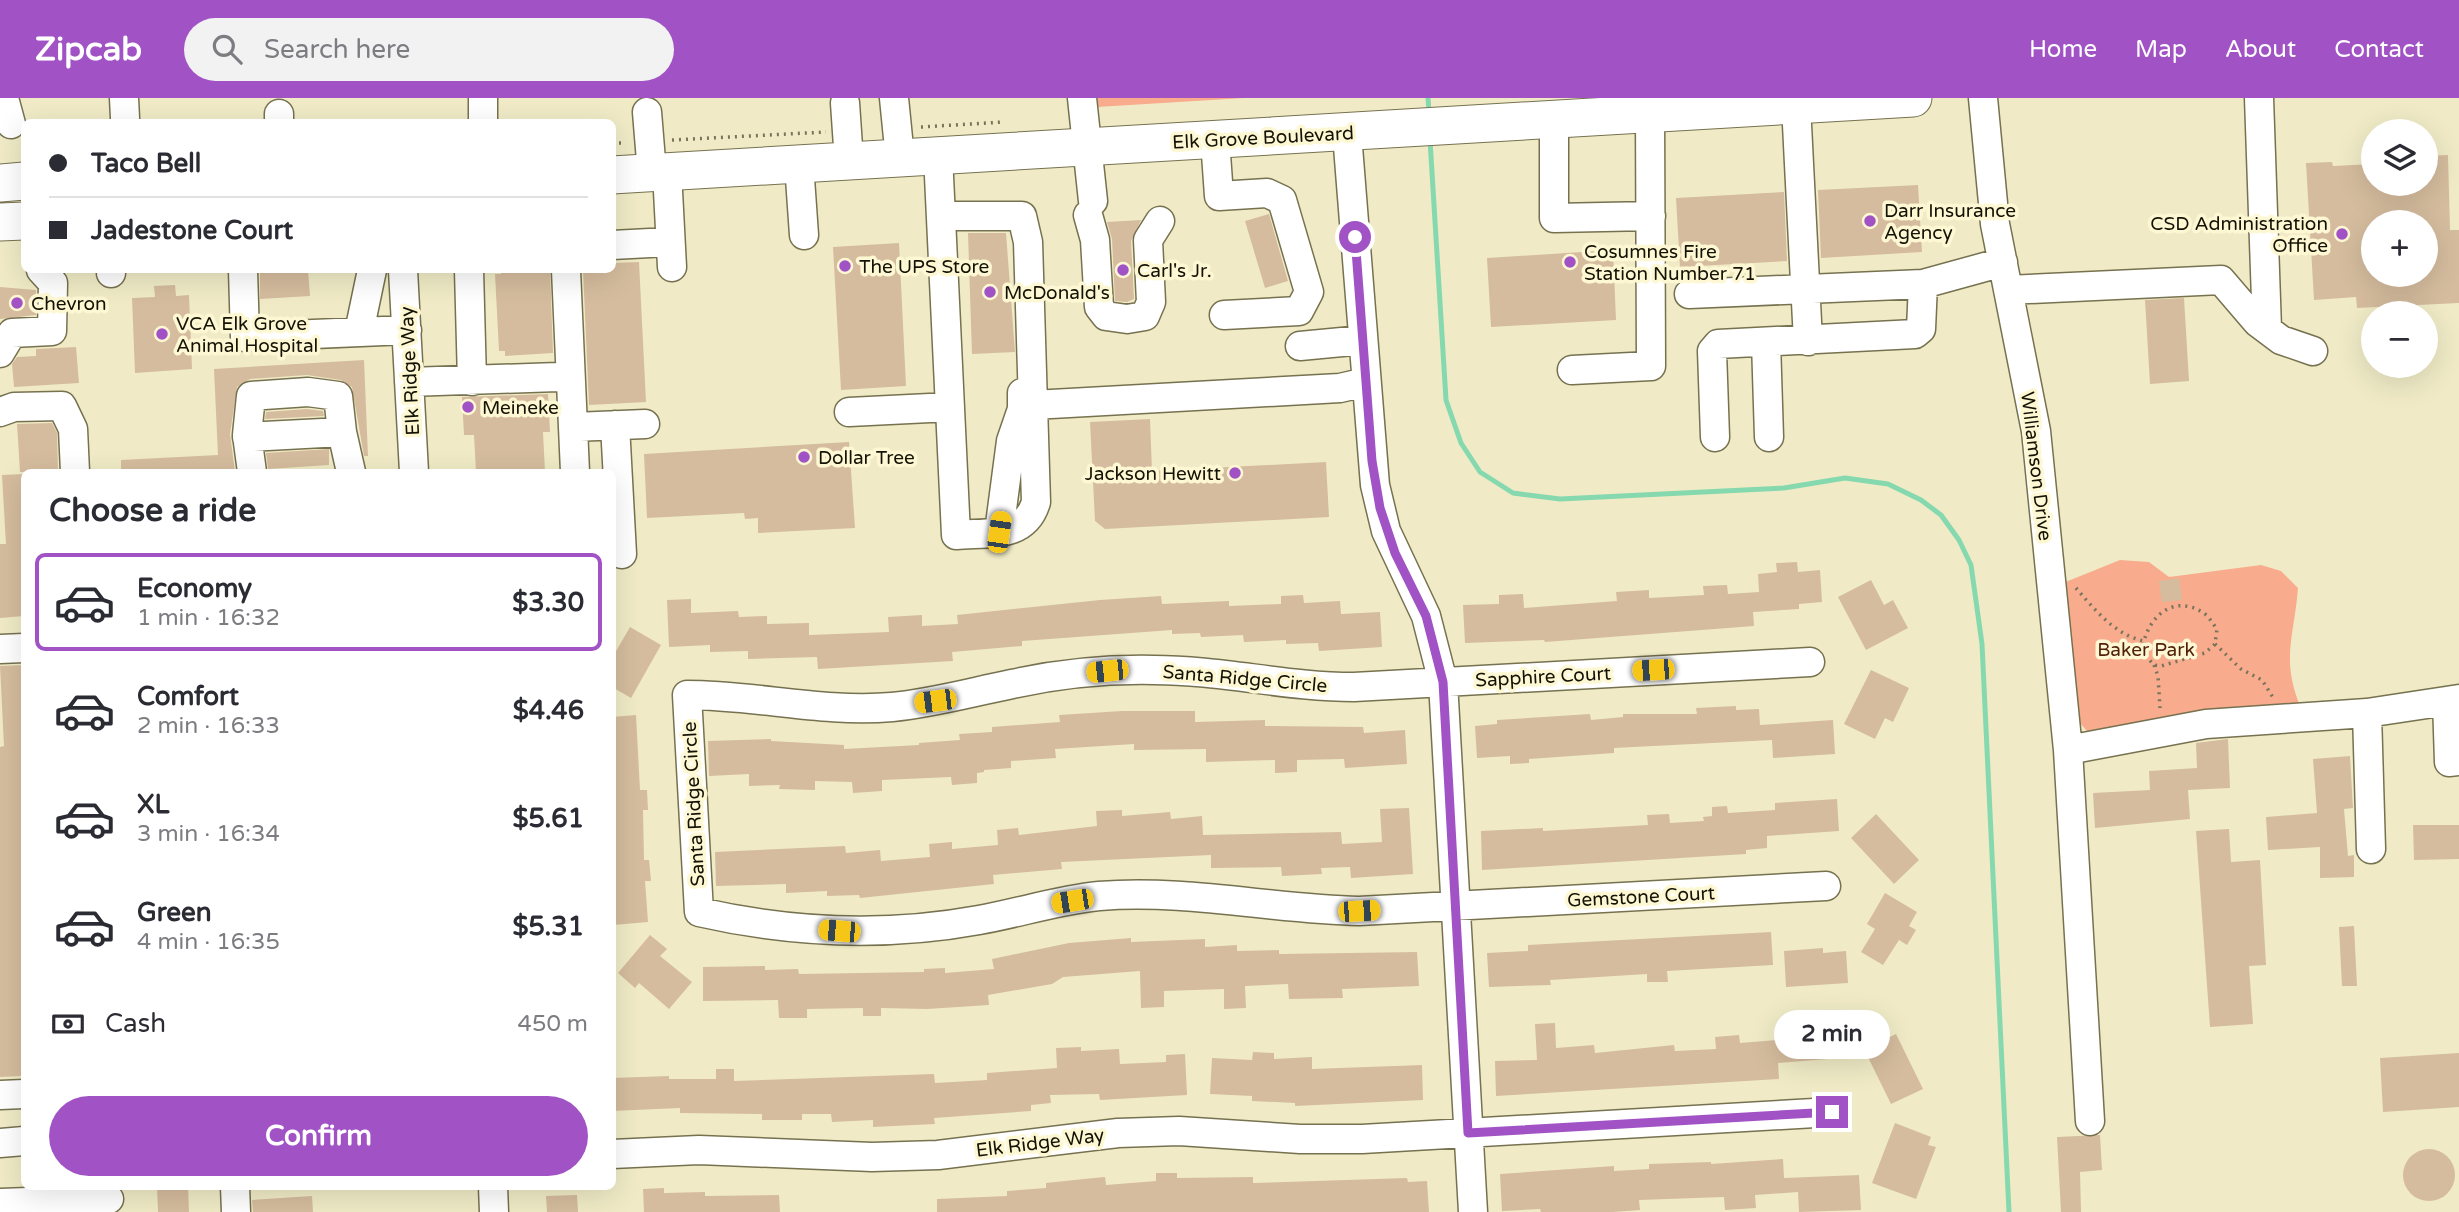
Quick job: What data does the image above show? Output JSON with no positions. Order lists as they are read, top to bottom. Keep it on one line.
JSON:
{"streets":{"main road":["Elk Grove Boulevard"],"street":["Elk Ridge Way","Williamson Drive","Sapphire Court","Santa Ridge Circle","Gemstone Court"]},"crossings":[["Sapphire Court","Santa Ridge Circle"],["Santa Ridge Circle","Gemstone Court"]],"parks":["Baker Park"],"places":["Darr Insurance Agency","CSD Administration Office","Cosumnes Fire Station Number 71","The UPS Store","Carl's Jr.","McDonald's","Chevron","VCA Elk Grove Animal Hospital","Meineke","Dollar Tree","Jackson Hewitt"],"page":{"header":"Zipcab","search":"Search here","nav":["Home","Map","About","Contact"],"map_buttons":["+","−"],"banner":["Taco Bell","Jadestone Court"],"heading":"Choose a ride","list":[{"name":"Economy","note":"1 min · 16:32","value":"$3.30"},{"name":"Comfort","note":"2 min · 16:33","value":"$4.46"},{"name":"XL","note":"3 min · 16:34","value":"$5.61"},{"name":"Green","note":"4 min · 16:35","value":"$5.31"}],"pay":["Cash","450 m"],"bubble":"2 min","buttons":"Confirm"}}
